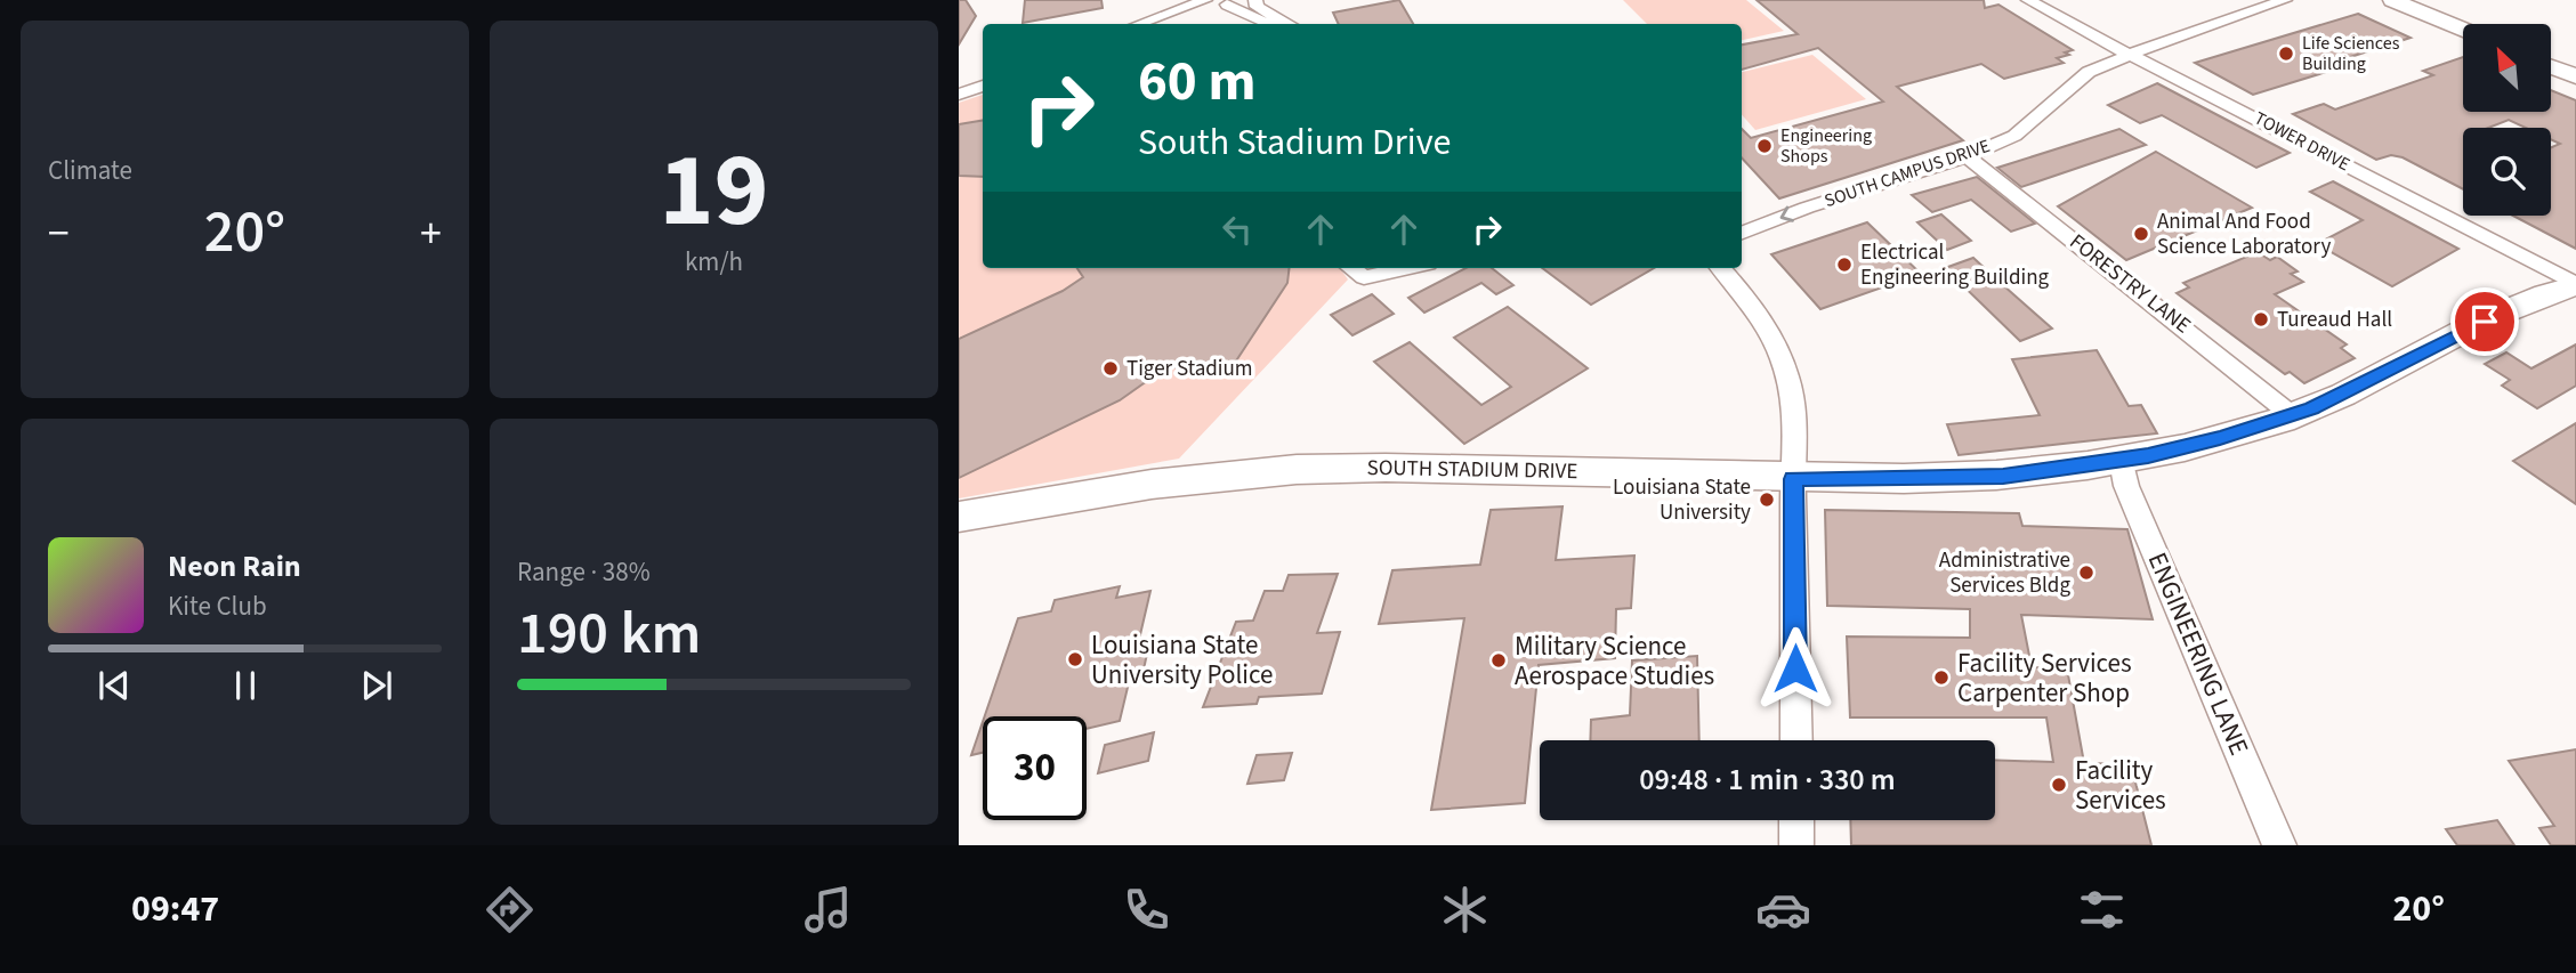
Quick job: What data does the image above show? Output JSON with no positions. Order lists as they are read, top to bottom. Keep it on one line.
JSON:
{"streets":{"street":["TOWER DRIVE","SOUTH CAMPUS DRIVE","FORESTRY LANE","SOUTH STADIUM DRIVE","ENGINEERING LANE"]},"crossings":[["TOWER DRIVE","SOUTH CAMPUS DRIVE"],["TOWER DRIVE","SOUTH STADIUM DRIVE"],["SOUTH CAMPUS DRIVE","FORESTRY LANE"],["FORESTRY LANE","SOUTH STADIUM DRIVE"],["SOUTH STADIUM DRIVE","ENGINEERING LANE"]],"one_way":["SOUTH CAMPUS DRIVE"],"places":["Life Sciences Building","Engineering Shops","Animal And Food Science Laboratory","Electrical Engineering Building","Tureaud Hall","Tiger Stadium","Louisiana State University","Administrative Services Bldg","Louisiana State University Police","Military Science Aerospace Studies","Facility Services Carpenter Shop","Facility Services"],"north":"top left","page":{"tile":["Climate",["19","km/h"],["Range · 38%","190 km"]],"turn":["60 m","South Stadium Drive"],"heat":["−","20°","+"],"song":["Neon Rain","Kite Club"],"limit":"30","trip":"09:48 · 1 min · 330 m","tabs":["09:47","20°"]}}
